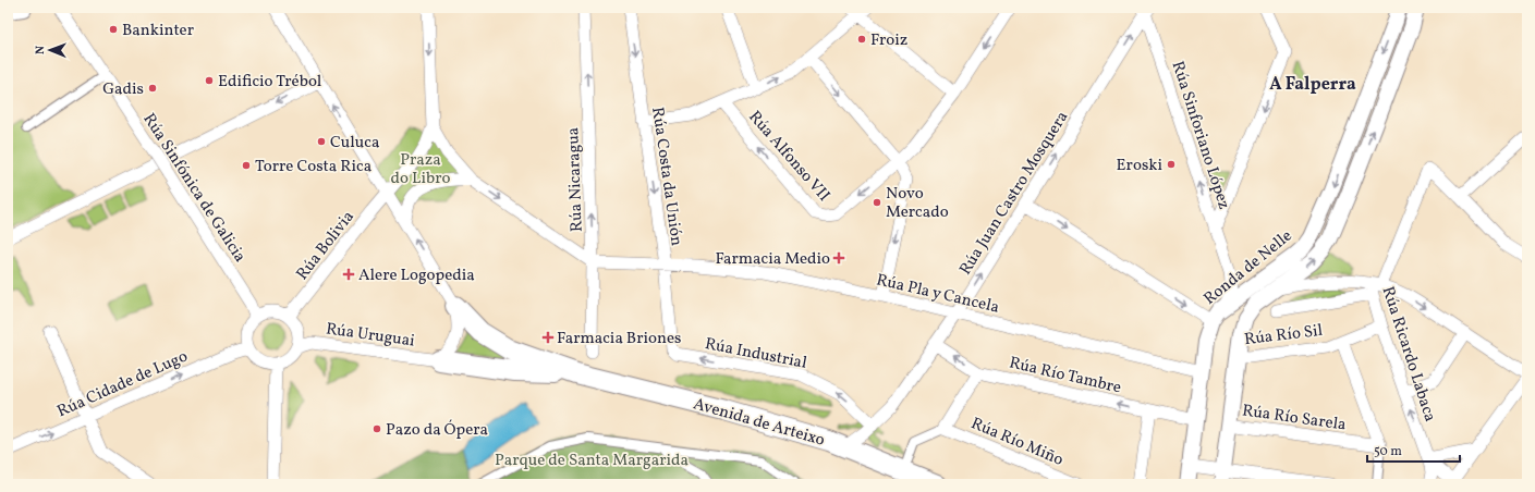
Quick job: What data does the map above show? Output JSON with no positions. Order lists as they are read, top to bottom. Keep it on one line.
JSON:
{"streets":{"main road":["Avenida de Arteixo"],"street":["Rúa Sinforiano López","Rúa Alfonso VII","Rúa Costa da Unión","Rúa Nicaragua","Rúa Sinfónica de Galicia","Rúa Juan Castro Mosquera","Rúa Bolivia","Ronda de Nelle","Rúa Pla y Cancela","Rúa Uruguai","Rúa Río Sil","Rúa Industrial","Rúa Ricardo Labaca","Rúa Río Tambre","Rúa Cidade de Lugo","Rúa Río Sarela","Rúa Río Miño"]},"crossings":[["Rúa Sinforiano López","Rúa Juan Castro Mosquera"],["Rúa Sinforiano López","Ronda de Nelle"],["Rúa Costa da Unión","Rúa Pla y Cancela"],["Rúa Costa da Unión","Rúa Industrial"],["Rúa Nicaragua","Rúa Pla y Cancela"],["Rúa Sinfónica de Galicia","Rúa Bolivia"],["Rúa Sinfónica de Galicia","Rúa Uruguai"],["Rúa Sinfónica de Galicia","Rúa Cidade de Lugo"],["Rúa Juan Castro Mosquera","Rúa Pla y Cancela"],["Rúa Juan Castro Mosquera","Rúa Industrial"],["Rúa Juan Castro Mosquera","Rúa Río Tambre"],["Rúa Juan Castro Mosquera","Avenida de Arteixo"],["Rúa Bolivia","Rúa Uruguai"],["Rúa Bolivia","Rúa Cidade de Lugo"],["Rúa Bolivia","Avenida de Arteixo"],["Ronda de Nelle","Rúa Pla y Cancela"],["Ronda de Nelle","Rúa Río Sil"],["Ronda de Nelle","Rúa Río Tambre"],["Ronda de Nelle","Rúa Río Sarela"],["Rúa Uruguai","Rúa Cidade de Lugo"],["Rúa Uruguai","Avenida de Arteixo"],["Rúa Río Sil","Rúa Ricardo Labaca"]],"one_way":["Rúa Sinforiano López","Rúa Costa da Unión","Rúa Nicaragua","Rúa Juan Castro Mosquera","Rúa Río Tambre","Rúa Cidade de Lugo"],"districts":["A Falperra"],"parks":["Praza do Libro","Parque de Santa Margarida"],"places":{"other":["Bankinter","Froiz","Edificio Trébol","Gadis","Culuca","Eroski","Torre Costa Rica","Novo Mercado","Pazo da Ópera"],"health":["Farmacia Medio","Alere Logopedia","Farmacia Briones"]},"scale_bar":"50 m","north":"left"}
